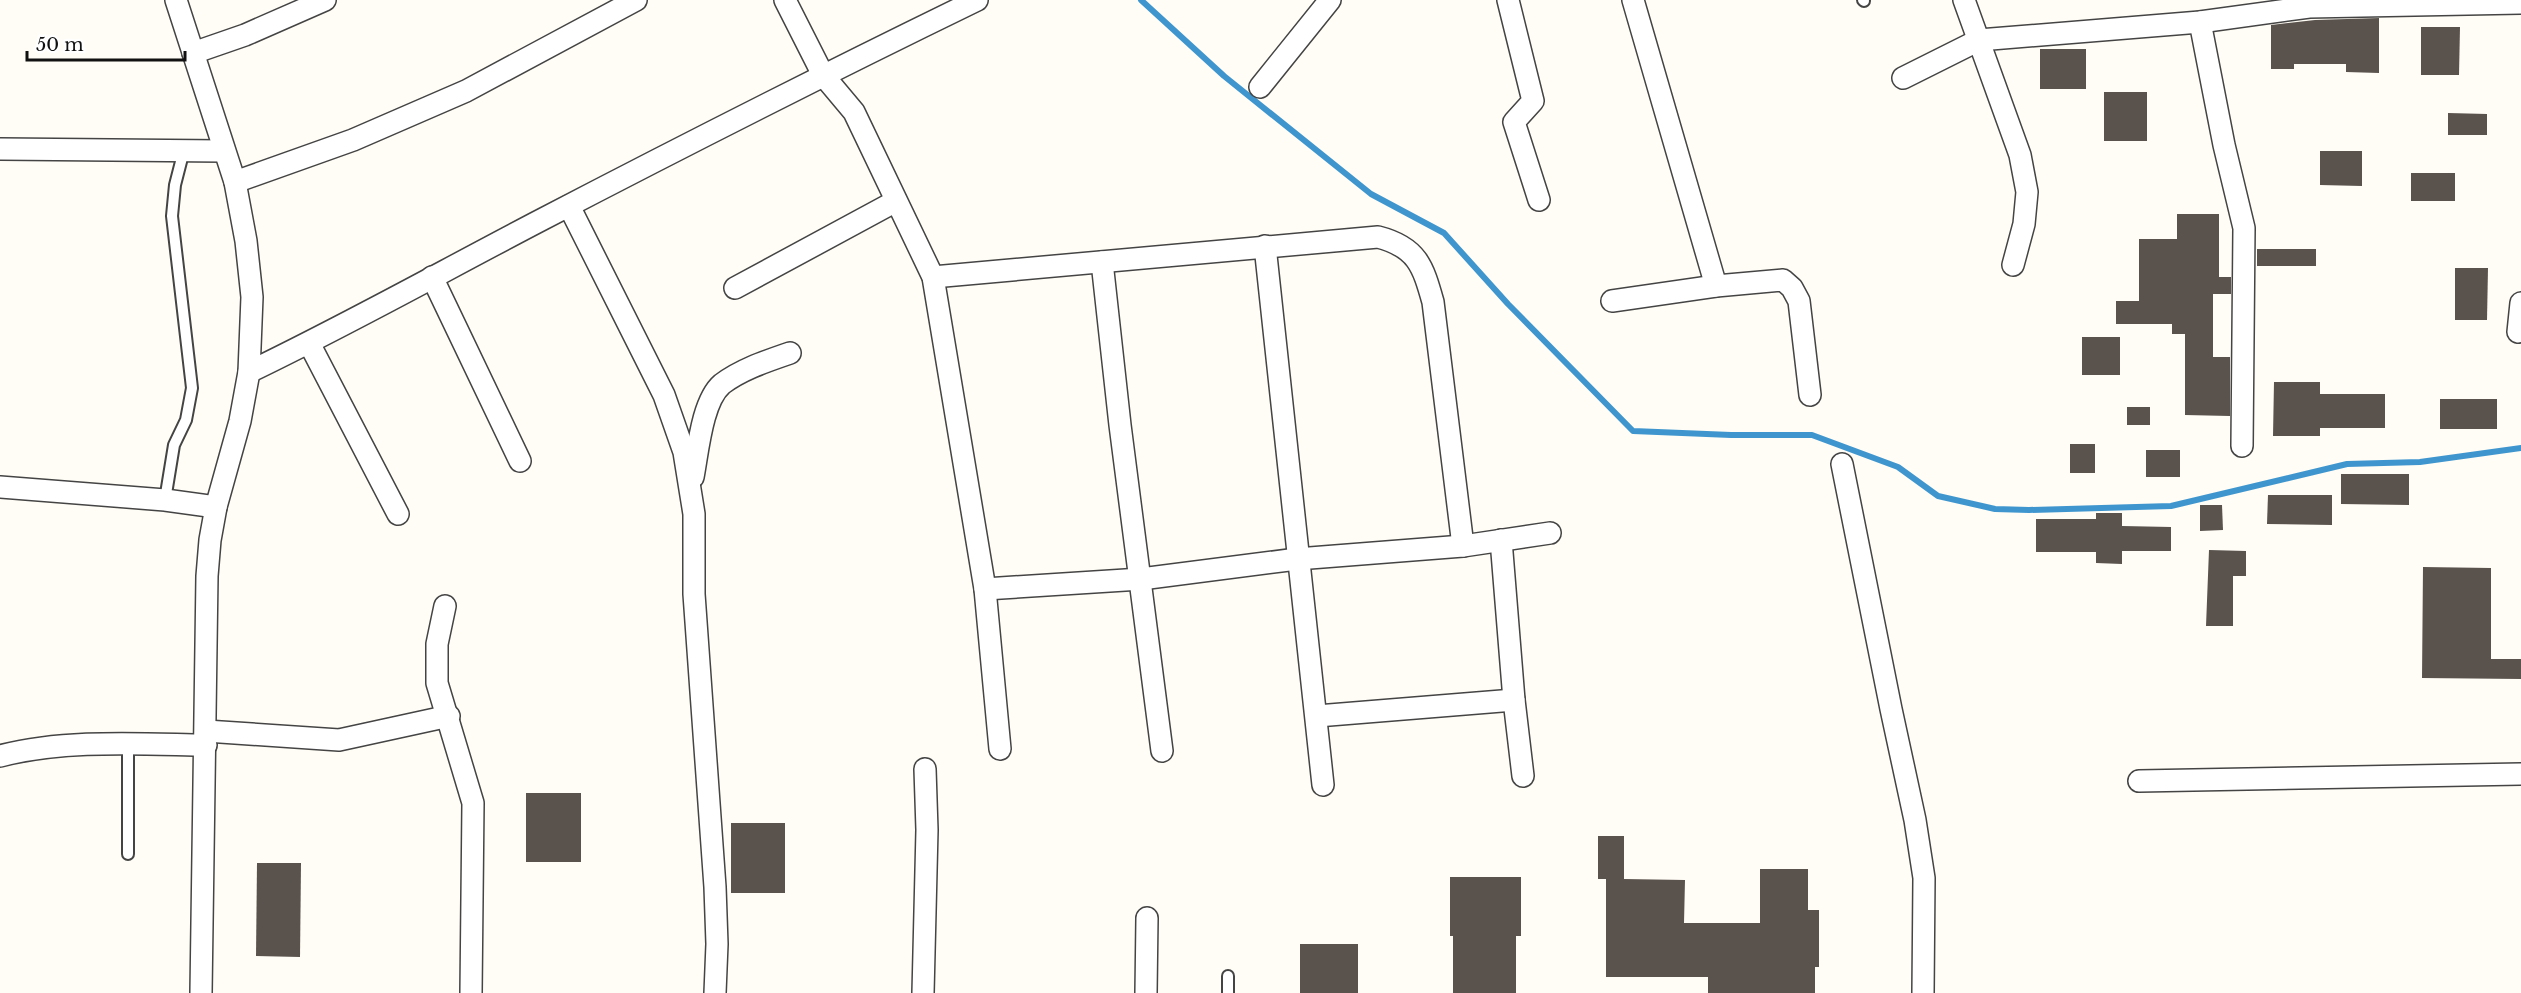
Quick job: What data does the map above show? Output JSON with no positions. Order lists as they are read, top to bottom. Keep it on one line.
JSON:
{"scale_bar":"50 m"}
